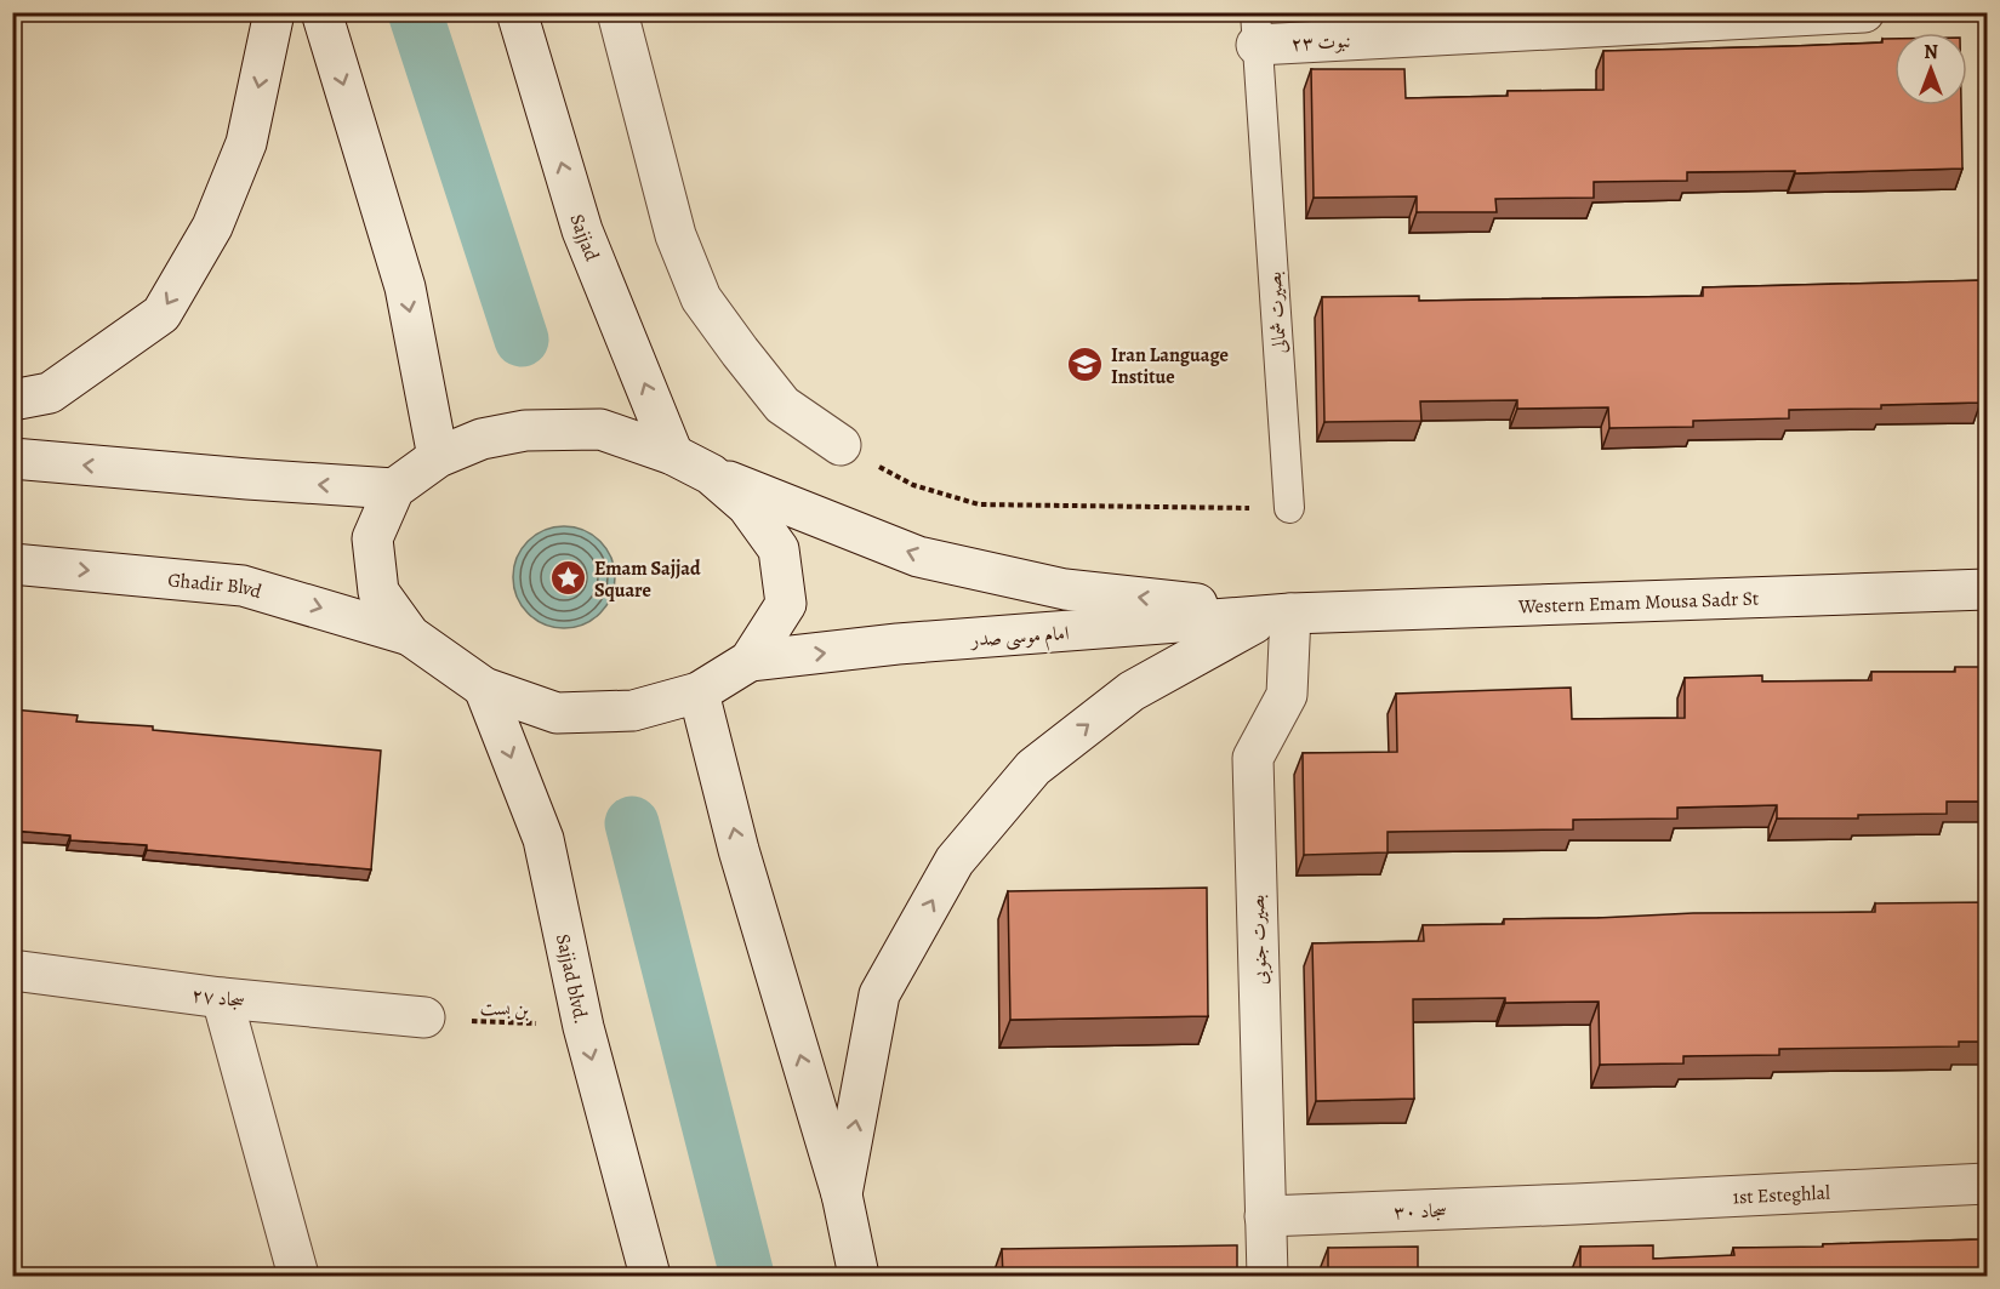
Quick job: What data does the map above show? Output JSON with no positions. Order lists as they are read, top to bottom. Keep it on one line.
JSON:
{"streets":{"street":["نبوت ۲۳","Sajjad","Ghadir Blvd","Western Emam Mousa Sadr St","امام موسی صدر","بصیرت جنوبی","Sajjad blvd.","سجاد ۲۷","1st Esteghlal","سجاد ۳۰"],"lane":["بصیرت شمالی"],"path":["بن بست"]},"crossings":[["نبوت ۲۳","بصیرت شمالی"],["Western Emam Mousa Sadr St","امام موسی صدر"],["Western Emam Mousa Sadr St","بصیرت جنوبی"],["امام موسی صدر","بصیرت جنوبی"],["بصیرت جنوبی","سجاد ۳۰"],["Sajjad blvd.","بن بست"],["سجاد ۲۷","بن بست"],["1st Esteghlal","سجاد ۳۰"]],"places":{"school or university":["Iran Language Institue"],"place":["Emam Sajjad Square"]},"north":"top"}
